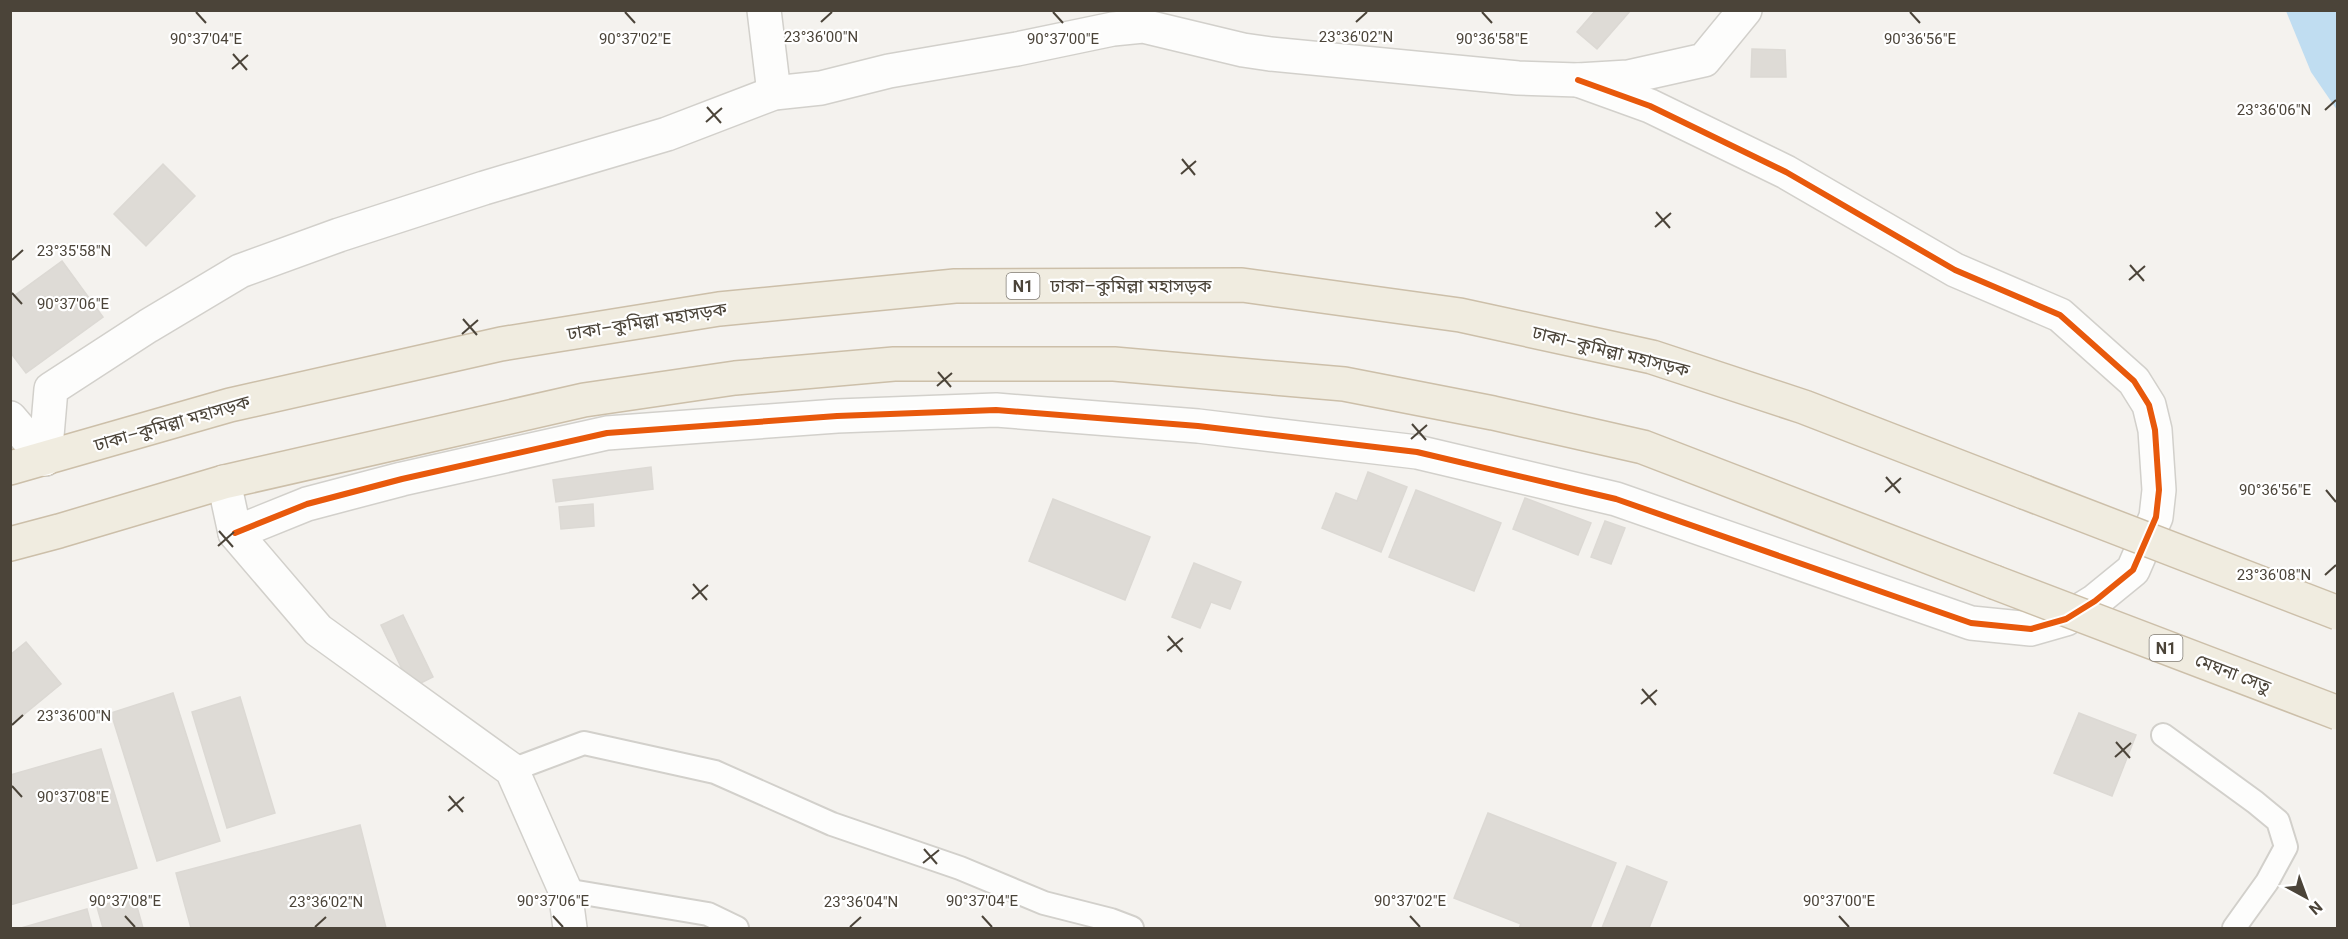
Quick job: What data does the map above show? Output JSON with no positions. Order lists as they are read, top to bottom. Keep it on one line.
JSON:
{"streets":{"highway":["ঢাকা–কুমিল্লা মহাসড়ক","N1","মেঘনা সেতু"]},"crossings":[["N1","মেঘনা সেতু"]],"north":"bottom right","coordinates":["23°36'00\"N","23°36'02\"N","90°37'04\"E","90°37'02\"E","90°37'00\"E","90°36'58\"E","90°36'56\"E","23°36'06\"N","23°35'58\"N","90°37'06\"E","23°36'08\"N","90°37'08\"E","23°36'04\"N"]}
